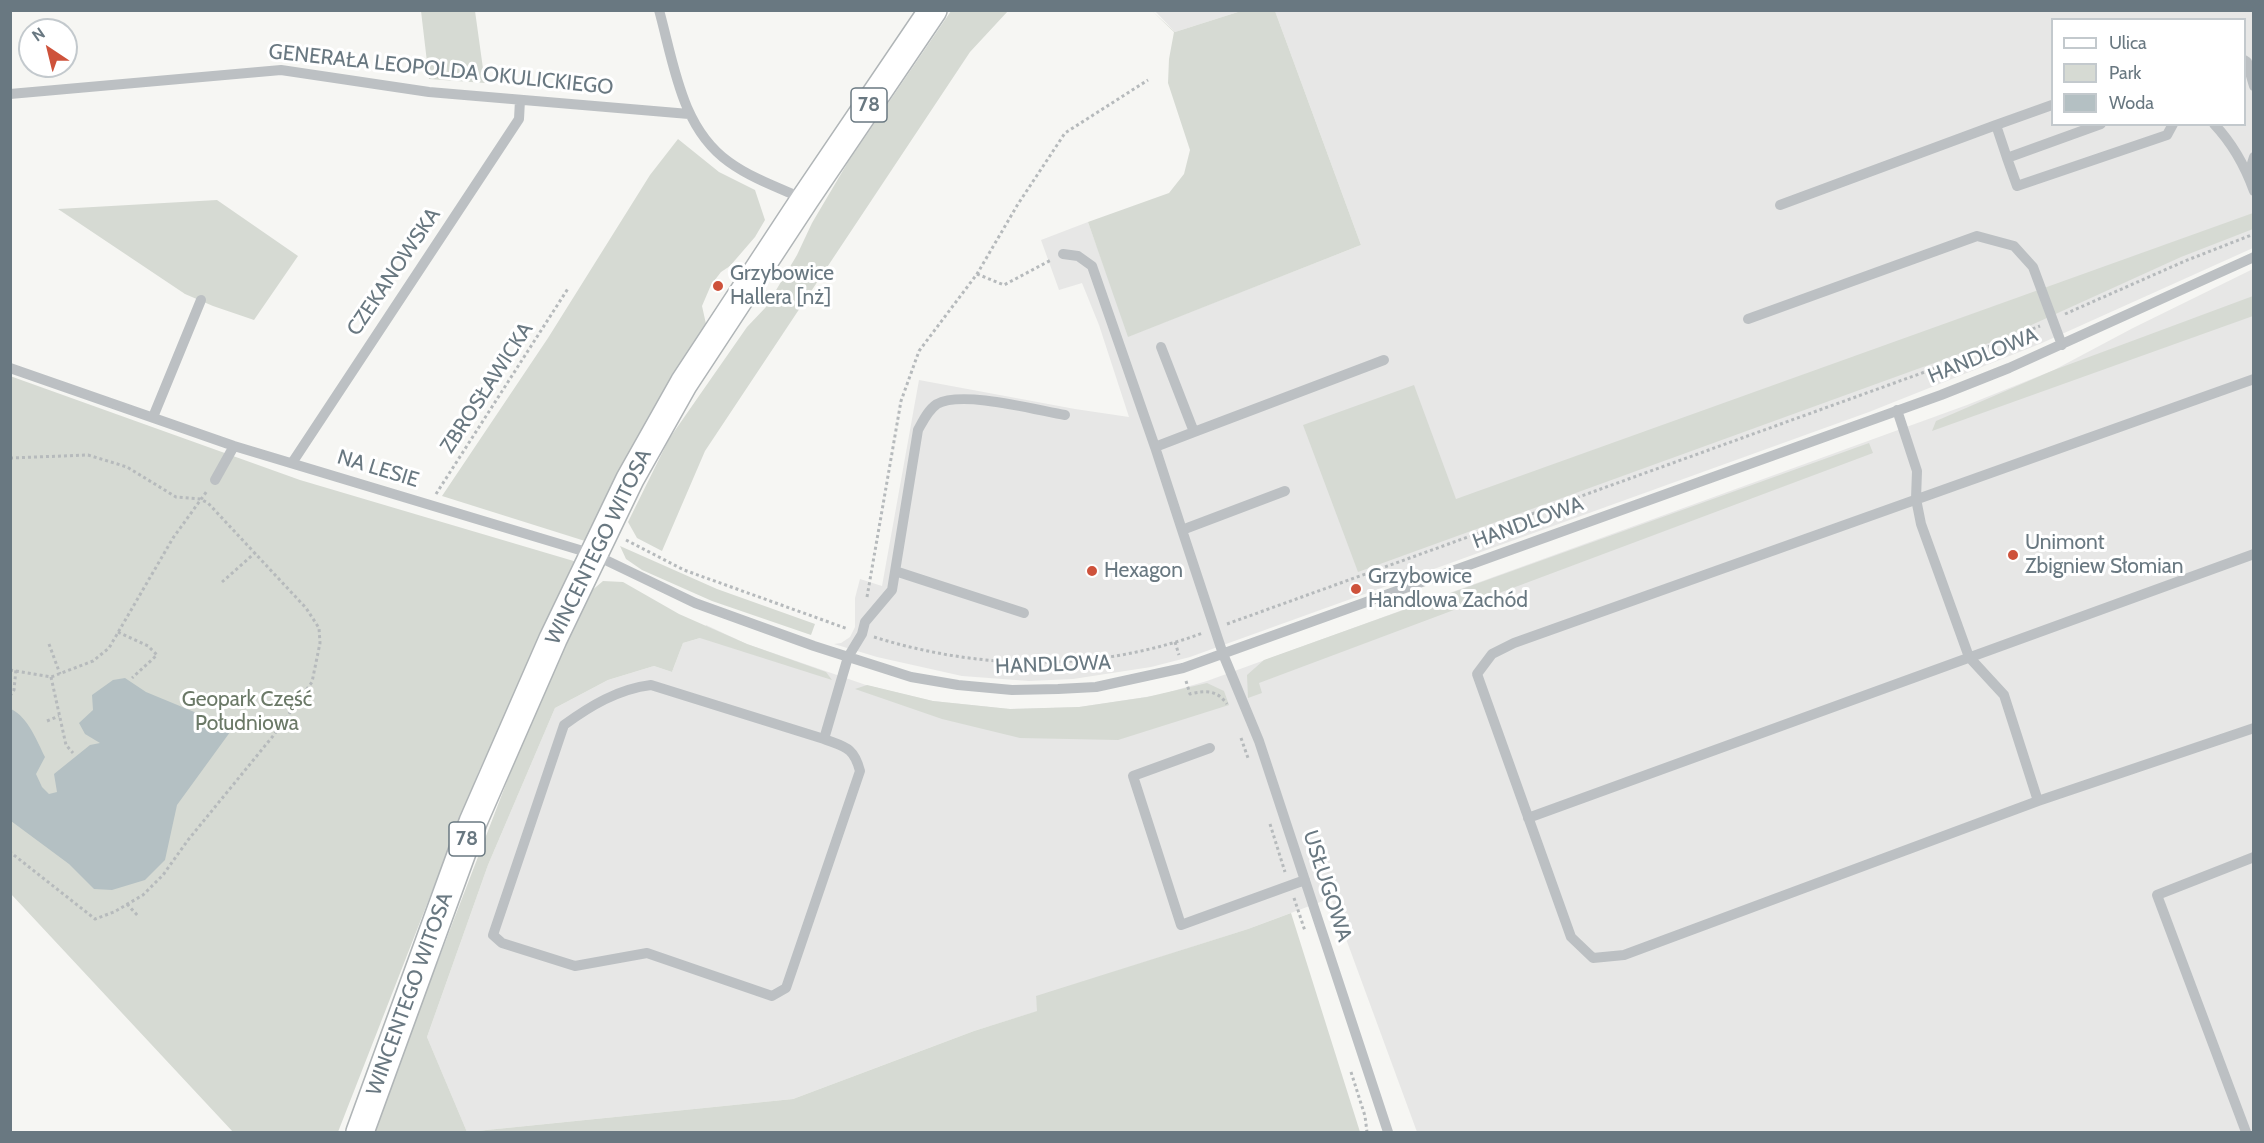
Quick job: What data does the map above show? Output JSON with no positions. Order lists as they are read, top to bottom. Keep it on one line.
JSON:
{"streets":{"main road":["78","WINCENTEGO WITOSA"],"street":["GENERAŁA LEOPOLDA OKULICKIEGO","CZEKANOWSKA","HANDLOWA","NA LESIE","USŁUGOWA"],"path":["ZBROSŁAWICKA"]},"crossings":[["GENERAŁA LEOPOLDA OKULICKIEGO","CZEKANOWSKA"],["CZEKANOWSKA","NA LESIE"],["HANDLOWA","NA LESIE"],["HANDLOWA","WINCENTEGO WITOSA"],["HANDLOWA","USŁUGOWA"],["ZBROSŁAWICKA","NA LESIE"],["NA LESIE","WINCENTEGO WITOSA"]],"parks":["Geopark Część Południowa"],"places":["Grzybowice Hallera [nż]","Unimont Zbigniew Słomian","Hexagon","Grzybowice Handlowa Zachód"],"legend":["Ulica","Park","Woda"],"north":"top left"}
